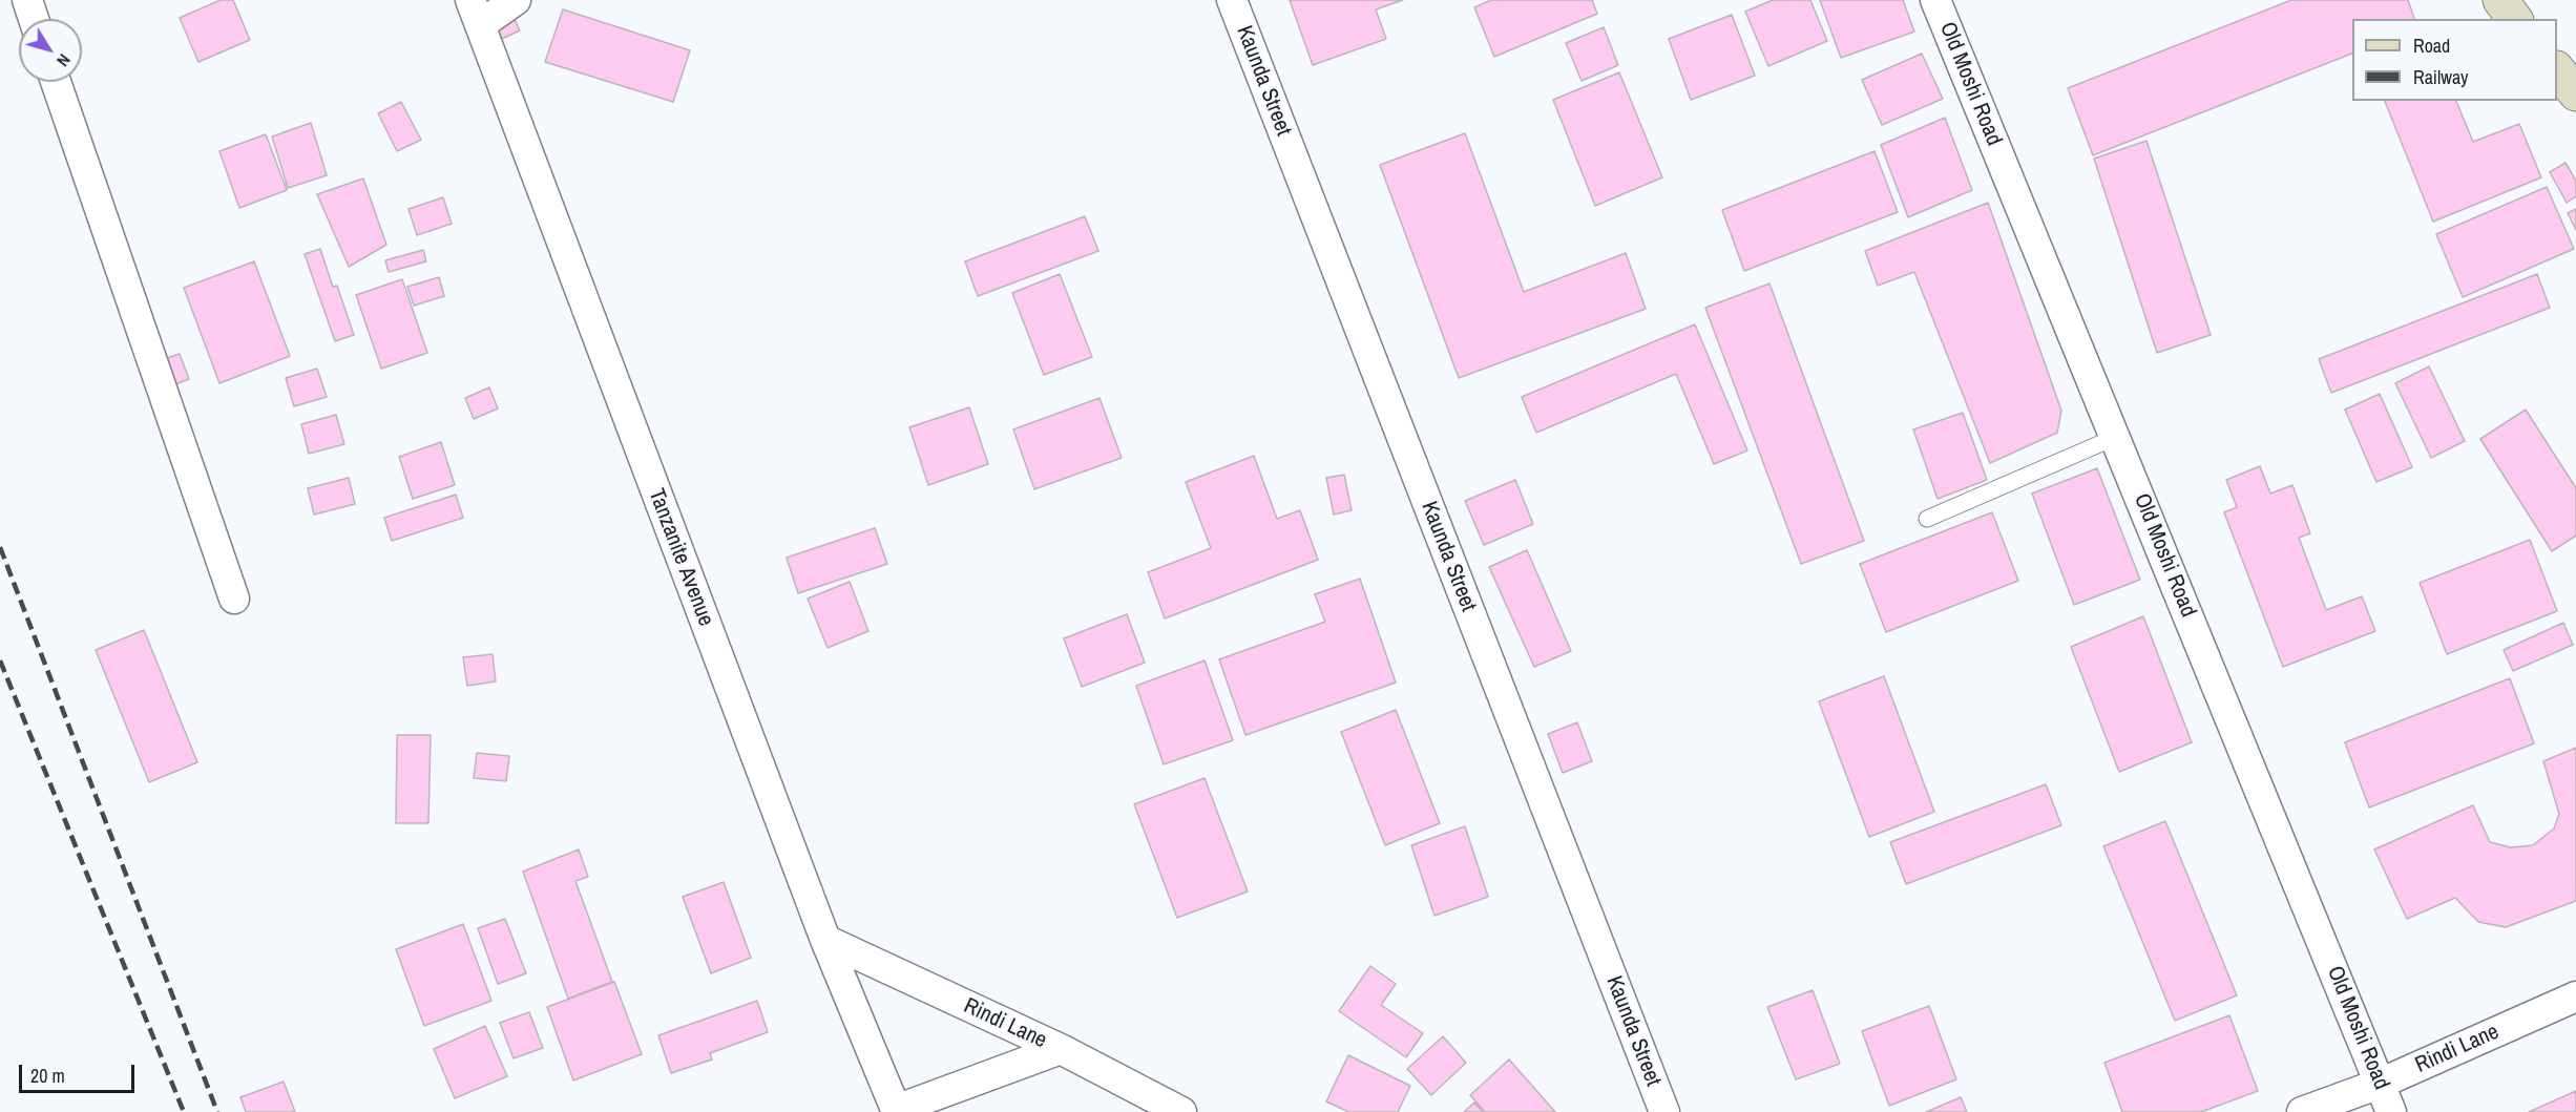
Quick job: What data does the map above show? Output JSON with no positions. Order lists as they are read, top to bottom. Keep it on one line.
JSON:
{"streets":{"street":["Kaunda Street","Old Moshi Road","Tanzanite Avenue","Rindi Lane"]},"crossings":[["Old Moshi Road","Rindi Lane"],["Tanzanite Avenue","Rindi Lane"]],"legend":["Road","Railway"],"scale_bar":"20 m","north":"bottom right"}
